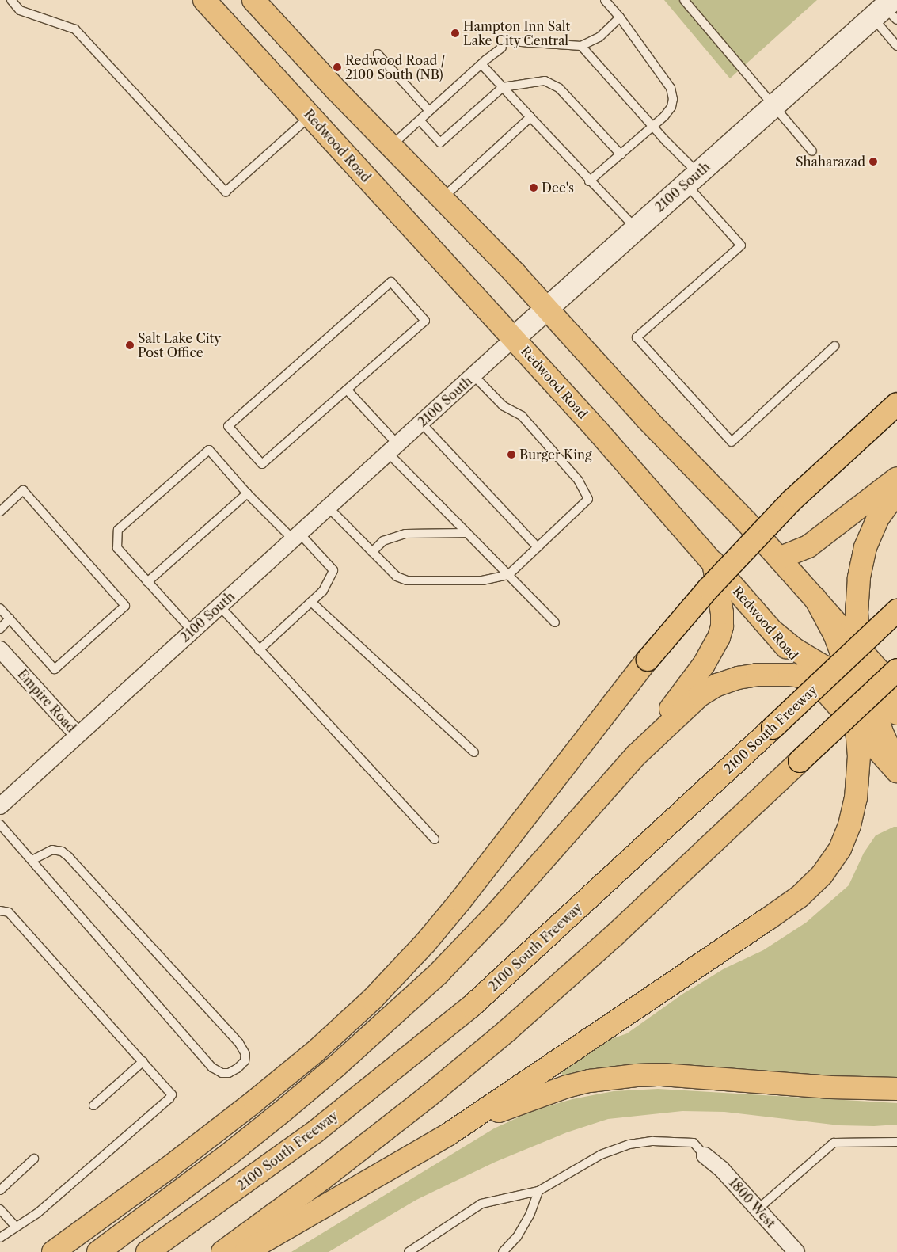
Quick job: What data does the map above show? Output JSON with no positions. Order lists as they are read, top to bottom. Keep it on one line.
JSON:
{"streets":{"main road":["Redwood Road","2100 South Freeway"],"street":["2100 South","Empire Road","1800 West"]},"crossings":[["Redwood Road","2100 South"],["2100 South","Empire Road"]],"places":["Hampton Inn Salt Lake City Central","Redwood Road / 2100 South (NB)","Shaharazad","Dee's","Salt Lake City Post Office","Burger King"]}
